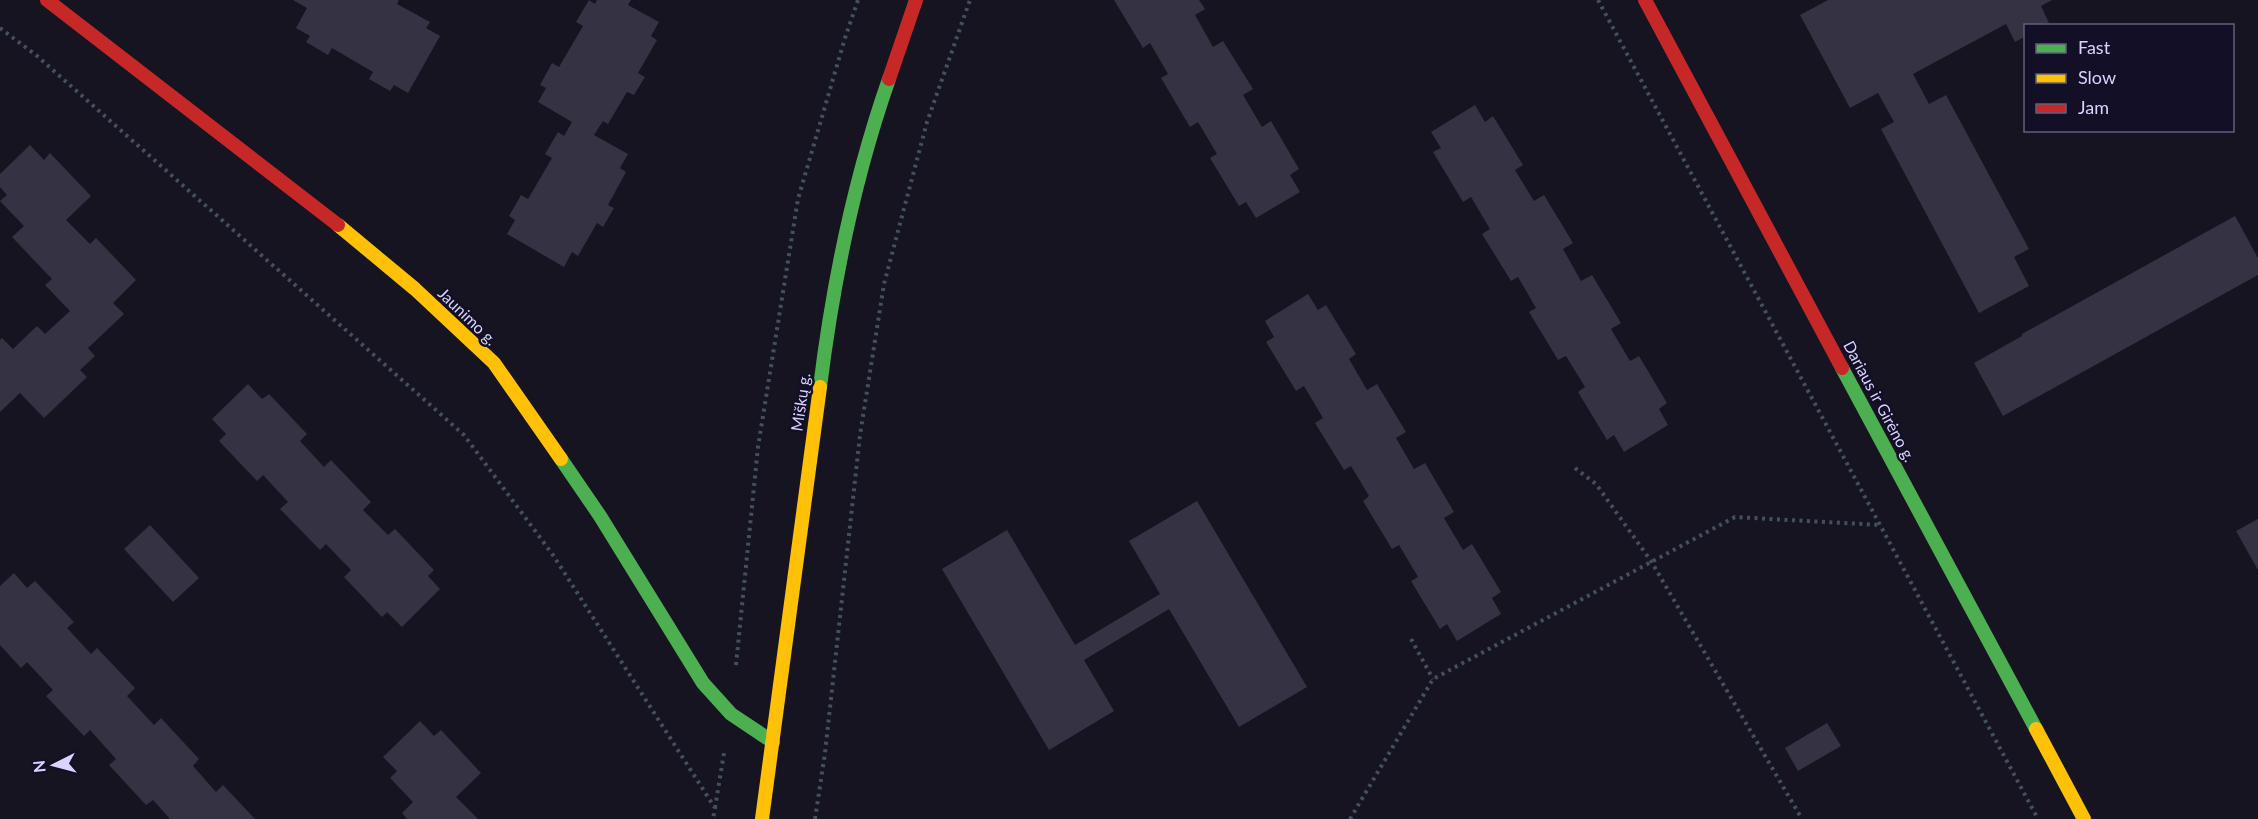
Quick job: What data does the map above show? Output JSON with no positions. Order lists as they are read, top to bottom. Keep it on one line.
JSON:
{"streets":{"street":["Jaunimo g.","Dariaus ir Girėno g.","Miškų g."]},"crossings":[["Jaunimo g.","Miškų g."]],"legend":["Fast","Slow","Jam"],"north":"left"}
